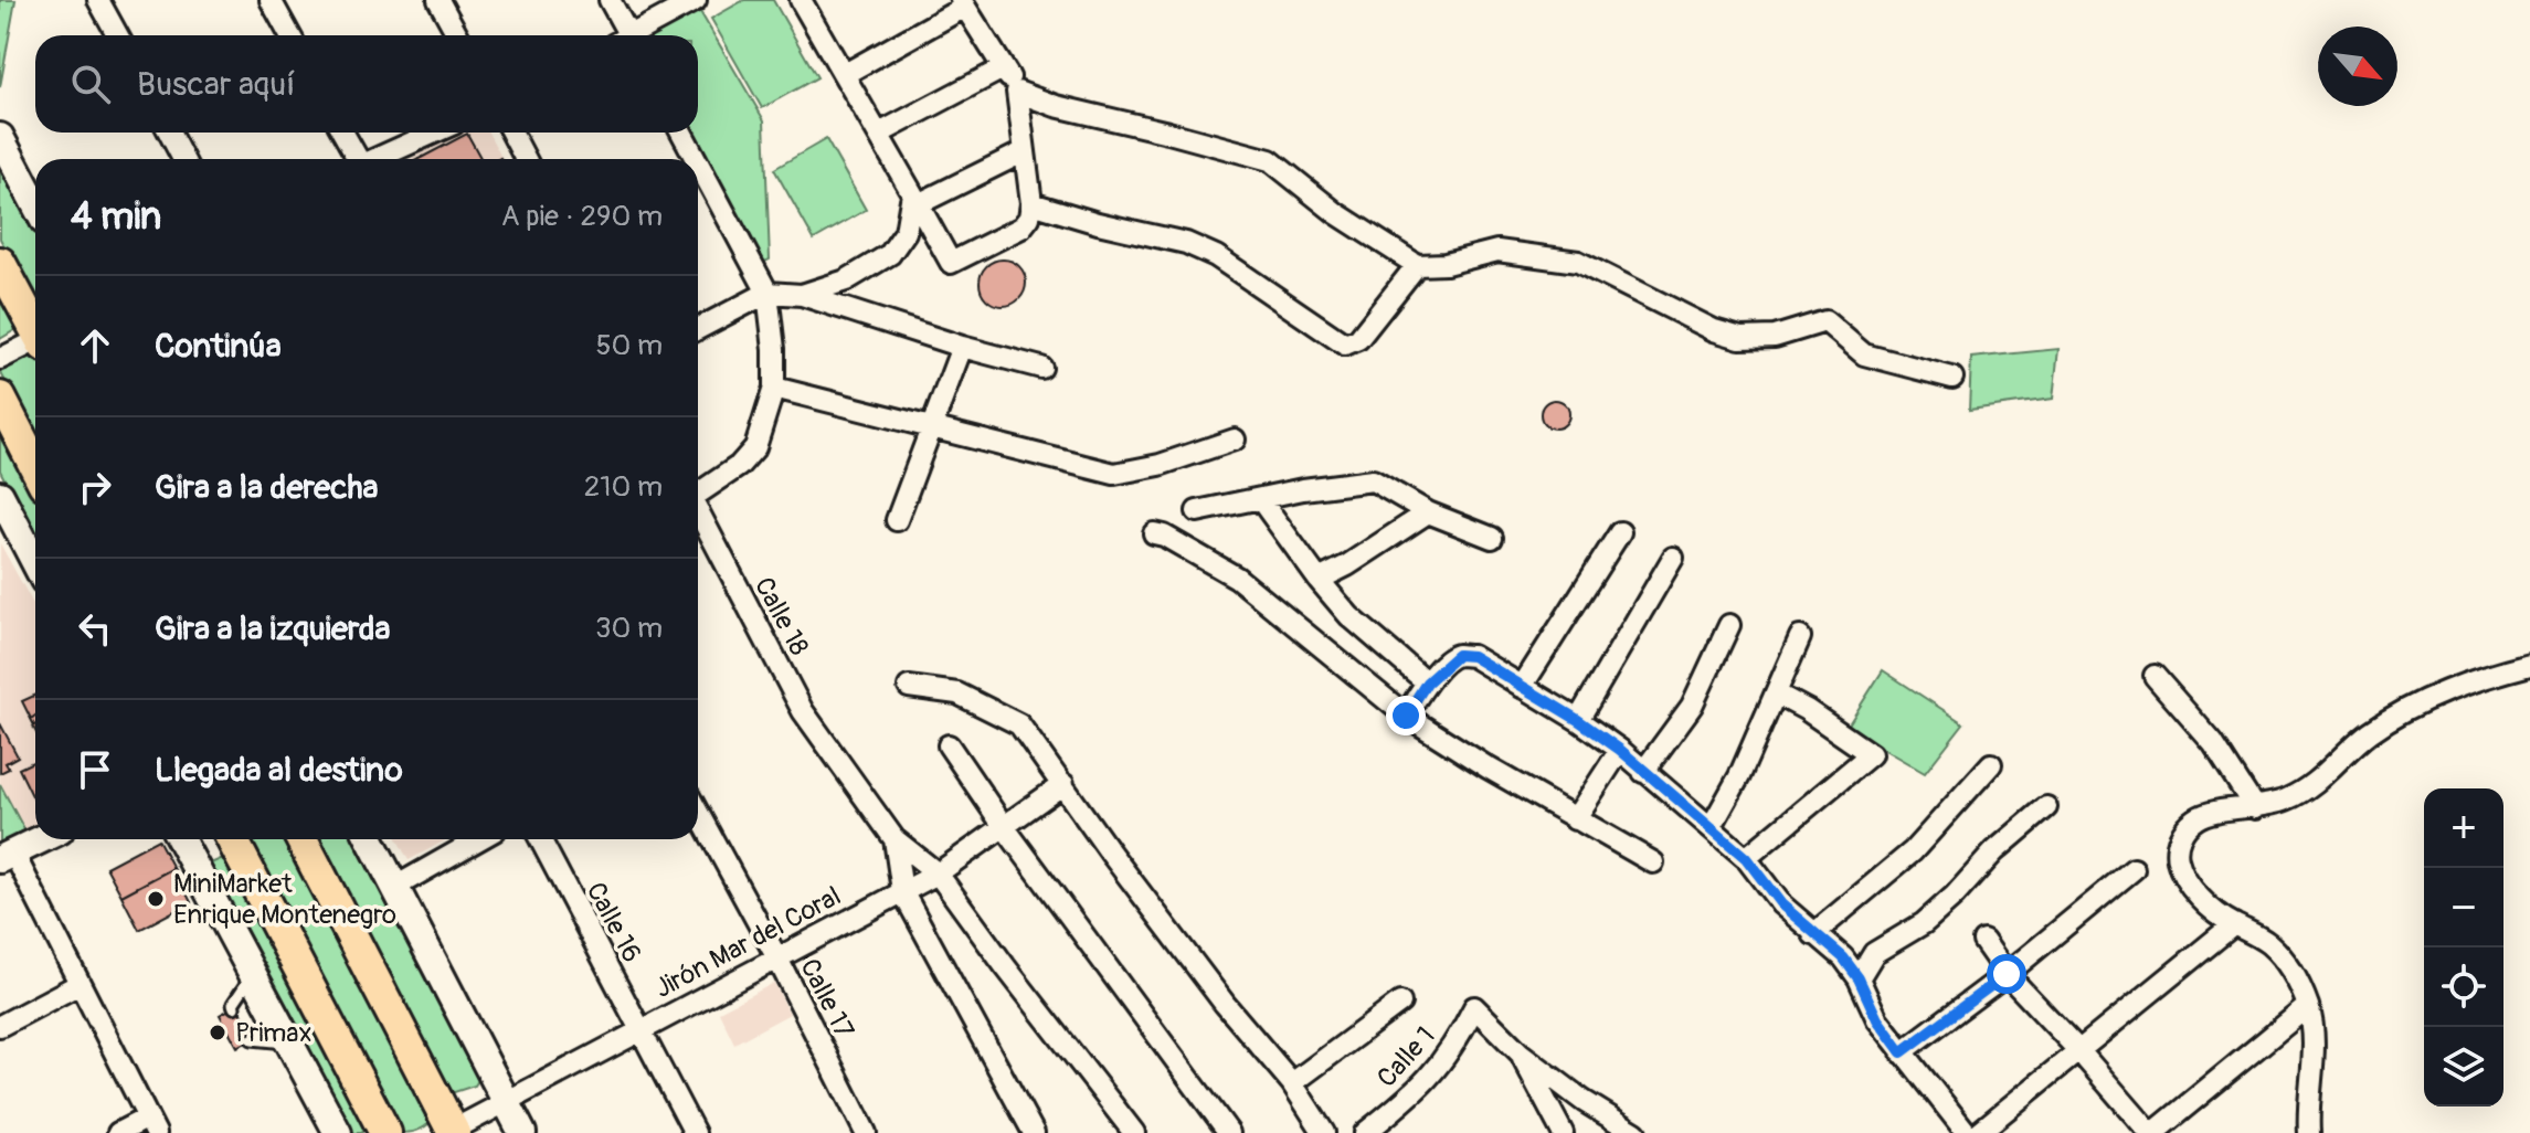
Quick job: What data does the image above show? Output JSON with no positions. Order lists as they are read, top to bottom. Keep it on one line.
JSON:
{"streets":{"street":["Calle 18","Calle 16","Jirón Mar del Coral","Calle 17","Calle 1"]},"crossings":[["Calle 18","Jirón Mar del Coral"],["Calle 16","Jirón Mar del Coral"],["Jirón Mar del Coral","Calle 17"]],"places":["MiniMarket Enrique Montenegro","Primax"],"north":"bottom right","page":{"search":"Buscar aquí","heading":["4 min","A pie · 290 m"],"list":[["Continúa","50 m"],["Gira a la derecha","210 m"],["Gira a la izquierda","30 m"],"Llegada al destino"],"map_buttons":["+","−"]}}
